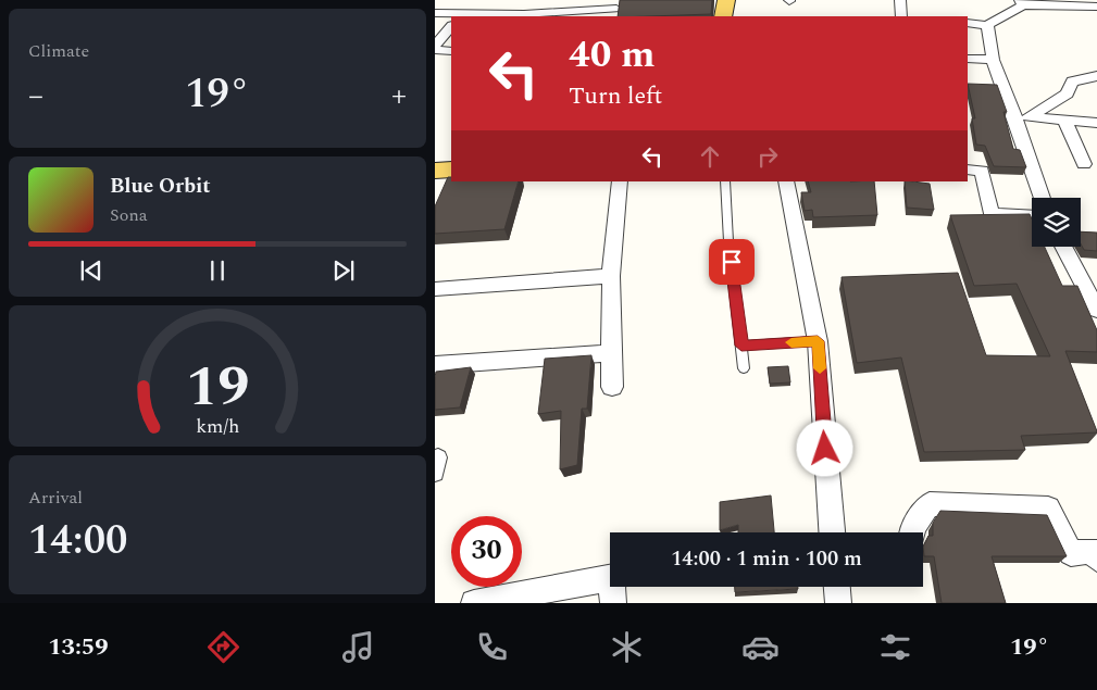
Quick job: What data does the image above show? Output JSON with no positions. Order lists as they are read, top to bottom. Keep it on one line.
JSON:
{"page":{"tile":["Climate",["Arrival","14:00"]],"turn":["40 m","Turn left"],"heat":["−","19°","+"],"song":["Blue Orbit","Sona"],"limit":"30","trip":"14:00 · 1 min · 100 m","tabs":["13:59","19°"],"gauge":["19","km/h"]}}
